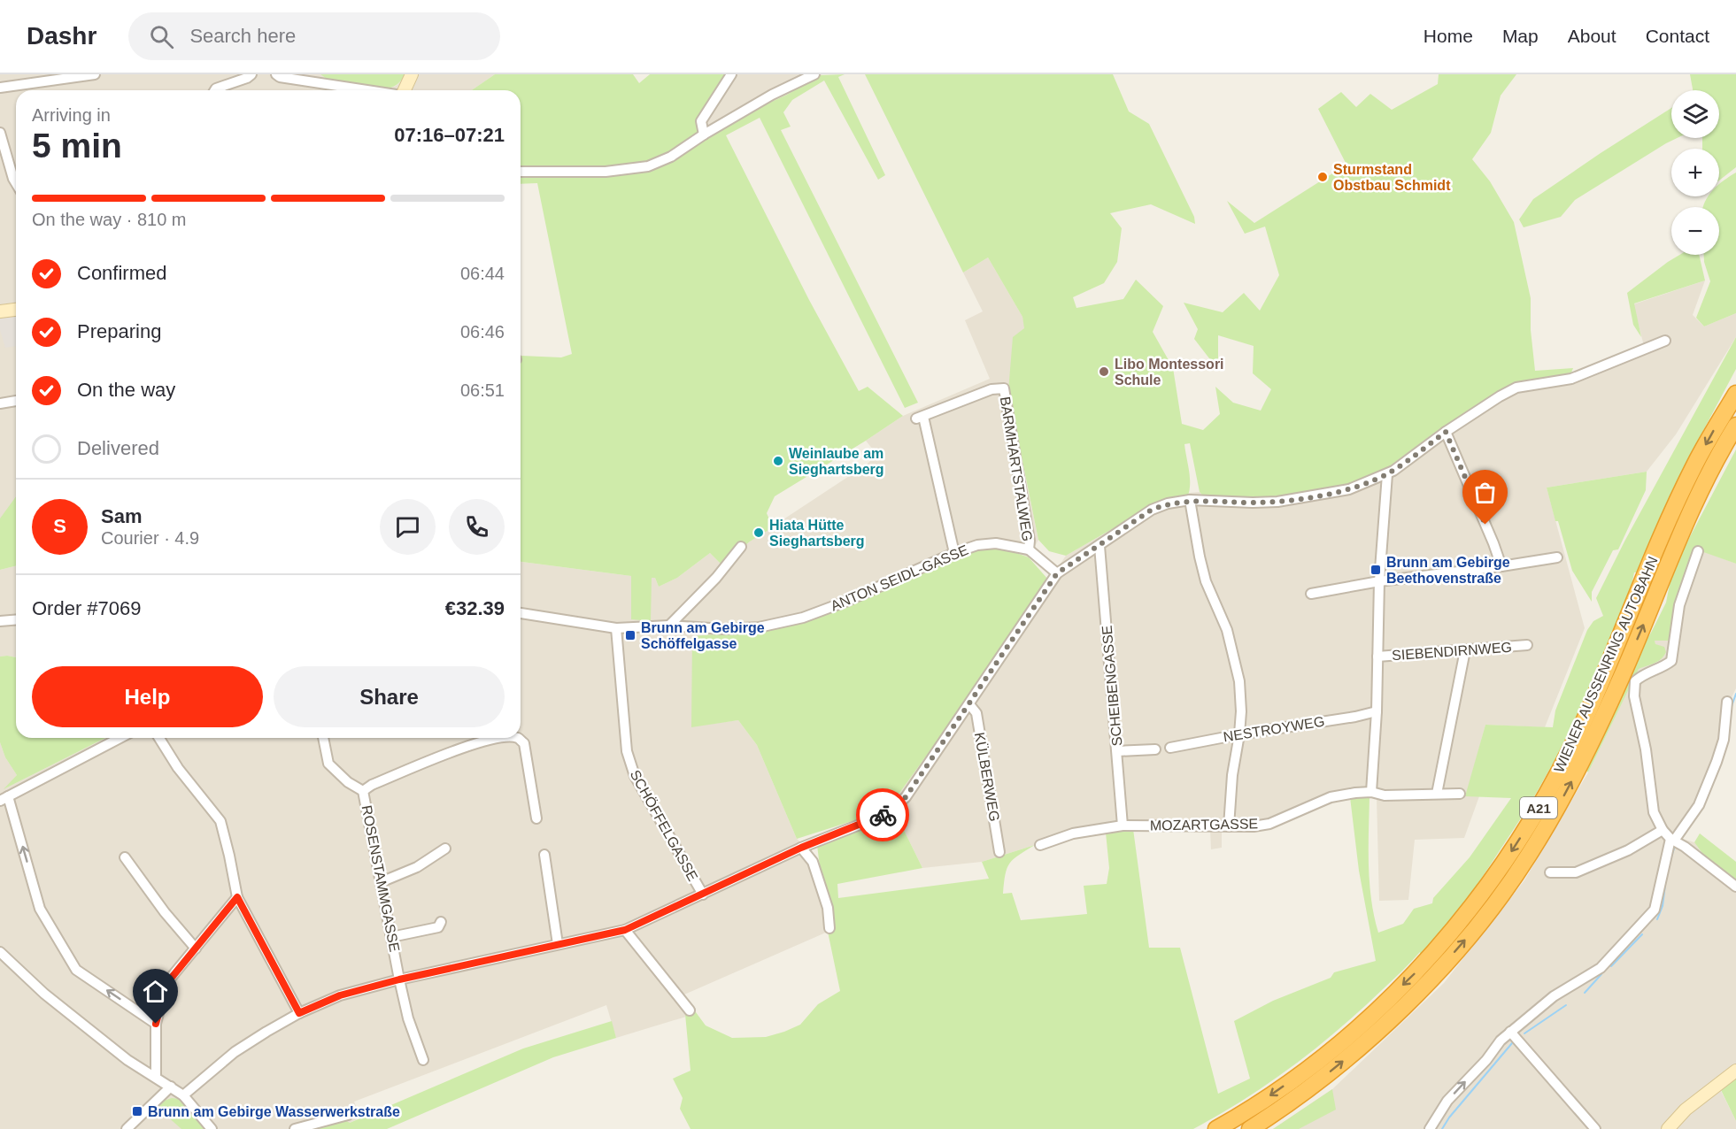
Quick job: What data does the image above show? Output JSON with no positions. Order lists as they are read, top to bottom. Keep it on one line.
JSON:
{"streets":{"highway":["WIENER AUSSENRING AUTOBAHN","A21"],"street":["BARMHARTSTALWEG","ANTON SEIDL-GASSE","SIEBENDIRNWEG","SCHEIBENGASSE","NESTROYWEG","KÜLBERWEG","MOZARTGASSE","SCHÖFFELGASSE","ROSENSTAMMGASSE"]},"crossings":[["BARMHARTSTALWEG","ANTON SEIDL-GASSE"],["ANTON SEIDL-GASSE","SCHÖFFELGASSE"],["SCHEIBENGASSE","MOZARTGASSE"]],"places":{"other":["Sturmstand Obstbau Schmidt","Libo Montessori Schule","Weinlaube am Sieghartsberg","Hiata Hütte Sieghartsberg"],"transit":["Brunn am Gebirge Beethovenstraße","Brunn am Gebirge Schöffelgasse","Brunn am Gebirge Wasserwerkstraße"]},"page":{"header":"Dashr","search":"Search here","nav":["Home","Map","About","Contact"],"map_buttons":["+","−"],"heading":["5 min","Arriving in","07:16–07:21"],"panel":["Sam","Courier · 4.9","Order #7069","€32.39"],"bar":"On the way · 810 m","list":[["Confirmed","06:44"],["Preparing","06:46"],["On the way","06:51"],"Delivered"],"round":"S","buttons":["Help","Share"]}}
